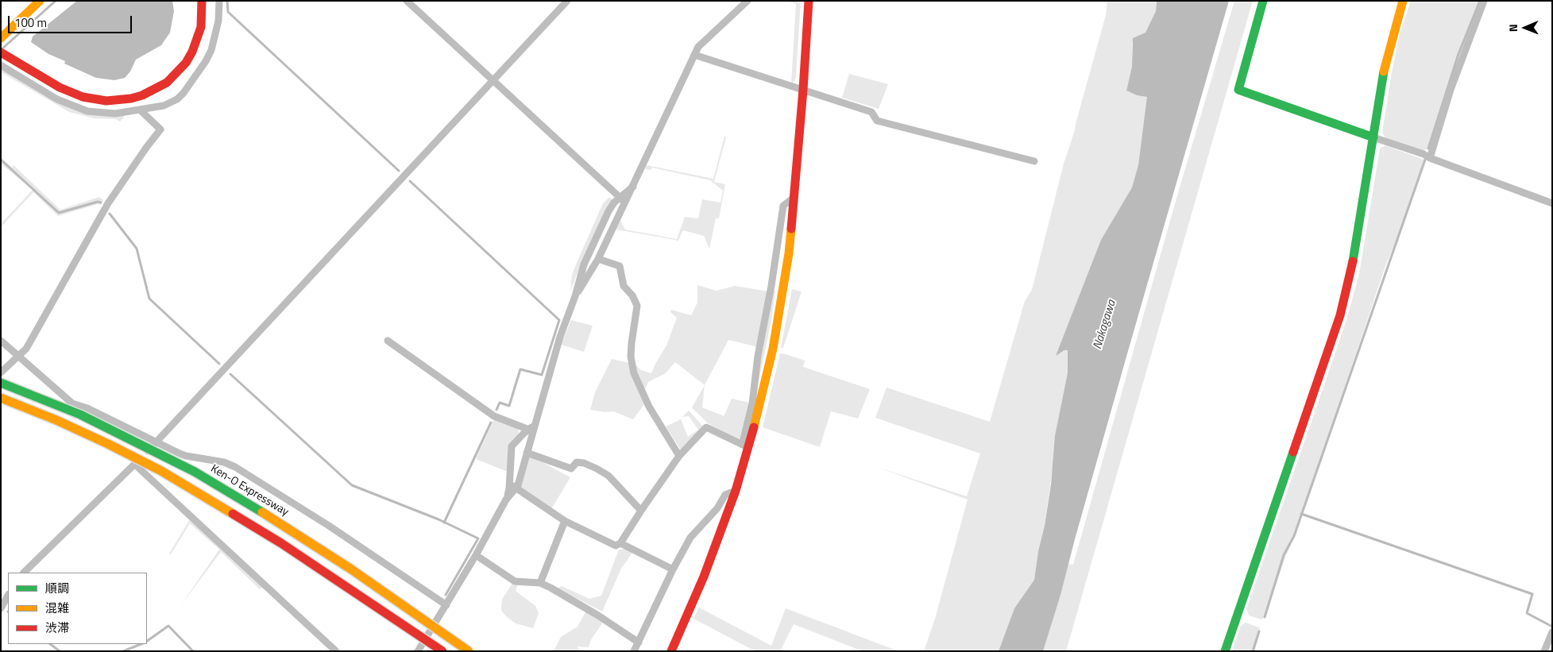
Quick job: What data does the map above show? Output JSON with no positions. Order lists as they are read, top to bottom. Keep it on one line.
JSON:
{"streets":{"main road":["Ken-O Expressway"]},"water":["Nakagawa"],"legend":["順調","混雑","渋滞"],"scale_bar":"100 m","north":"left"}
